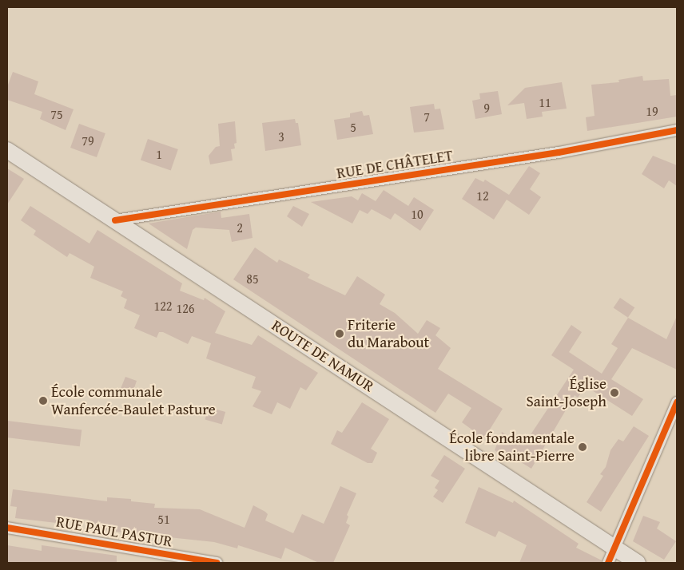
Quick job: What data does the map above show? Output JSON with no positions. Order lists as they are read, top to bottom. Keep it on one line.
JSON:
{"streets":{"main road":["ROUTE DE NAMUR"],"street":["RUE DE CHÂTELET","RUE PAUL PASTUR"]},"crossings":[["RUE DE CHÂTELET","ROUTE DE NAMUR"]],"places":["Friterie du Marabout","Église Saint-Joseph","École communale Wanfercée-Baulet Pasture","École fondamentale libre Saint-Pierre"],"house_numbers":["11","9","19","75","7","5","3","79","1","12","10","2","85","122","126","51"]}
